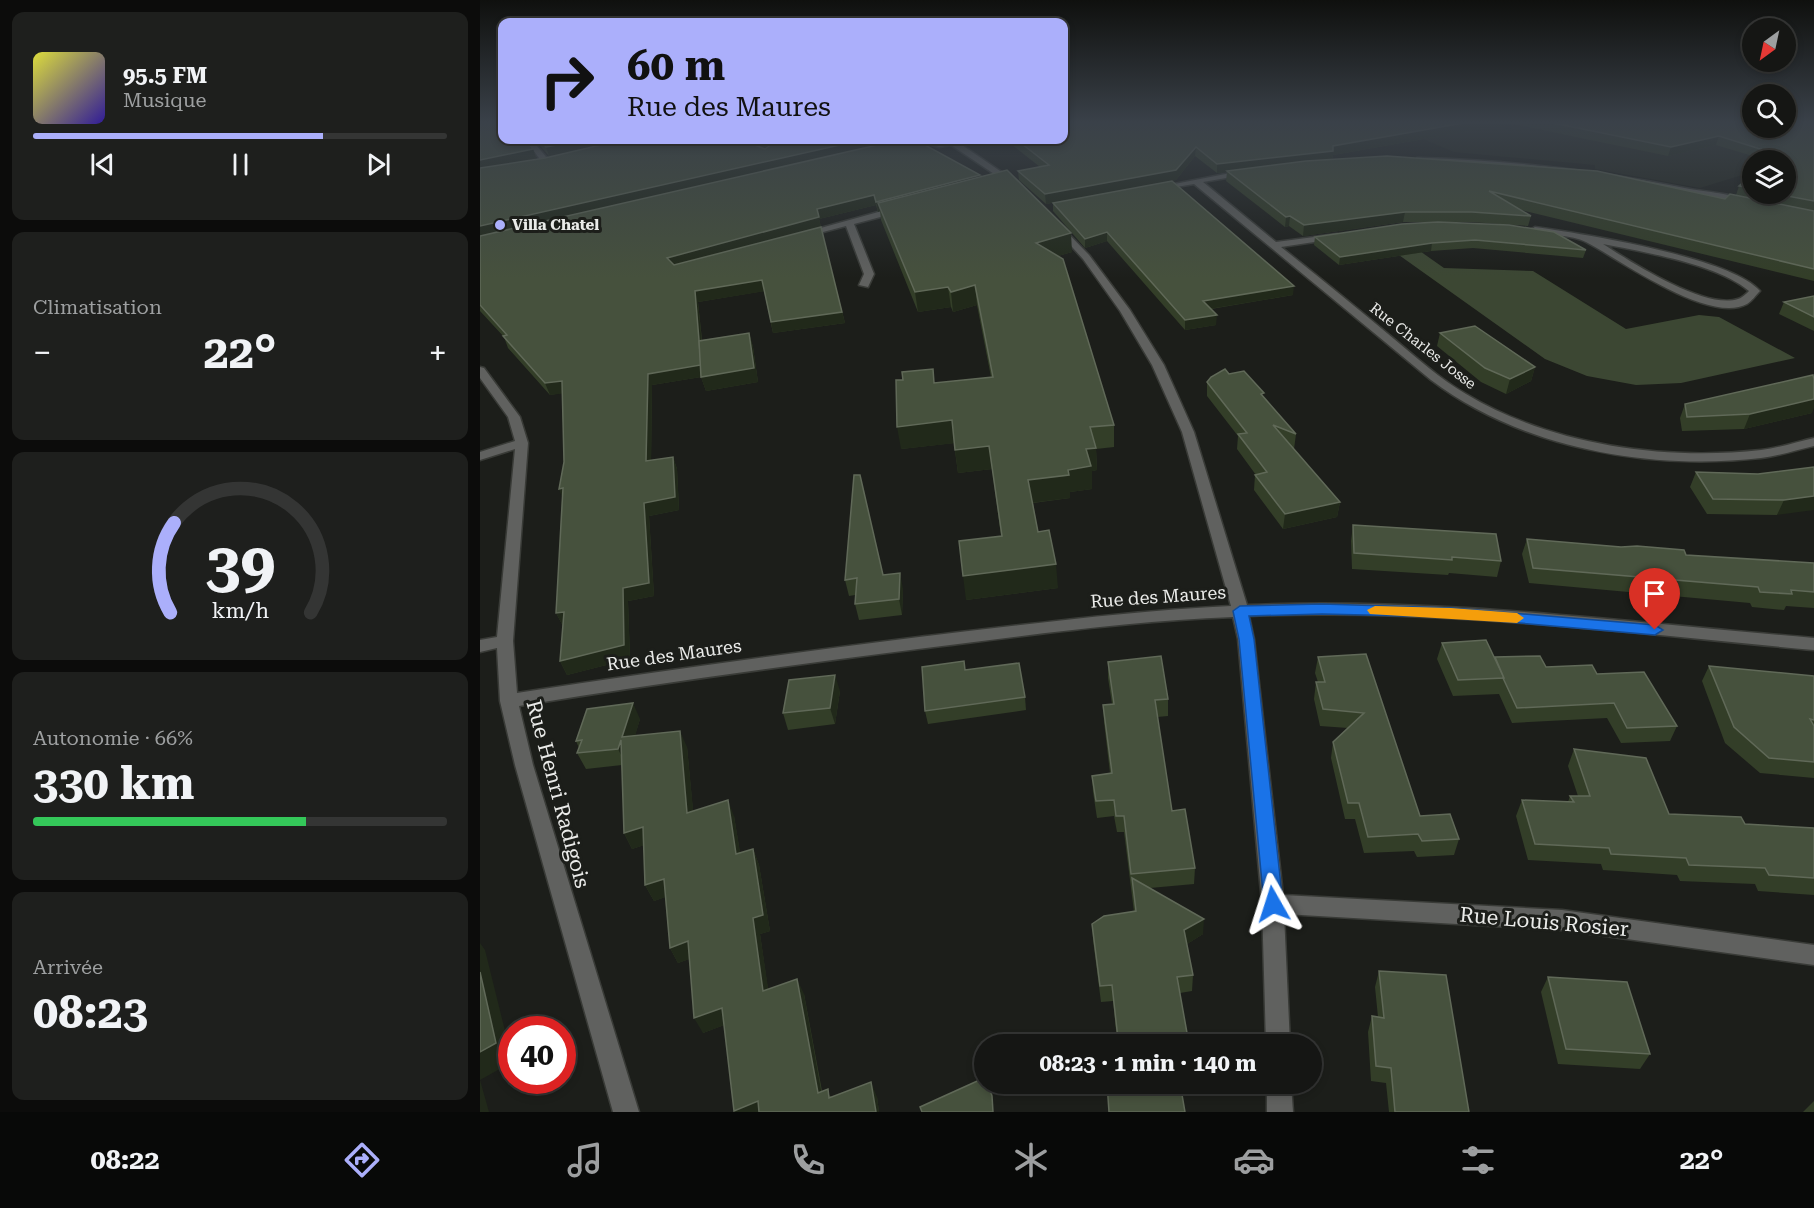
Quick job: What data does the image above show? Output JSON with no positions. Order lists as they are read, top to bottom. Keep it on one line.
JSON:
{"streets":{"street":["Rue Charles Josse","Rue des Maures","Rue Henri Radigois","Rue Louis Rosier"]},"crossings":[["Rue des Maures","Rue Henri Radigois"]],"places":["Villa Chatel"],"north":"bottom left","page":{"turn":["60 m","Rue des Maures"],"song":["95.5 FM","Musique"],"tile":["Climatisation",["Autonomie · 66%","330 km"],["Arrivée","08:23"]],"heat":["−","22°","+"],"limit":"40","trip":"08:23 · 1 min · 140 m","tabs":["08:22","22°"],"gauge":["39","km/h"]}}
